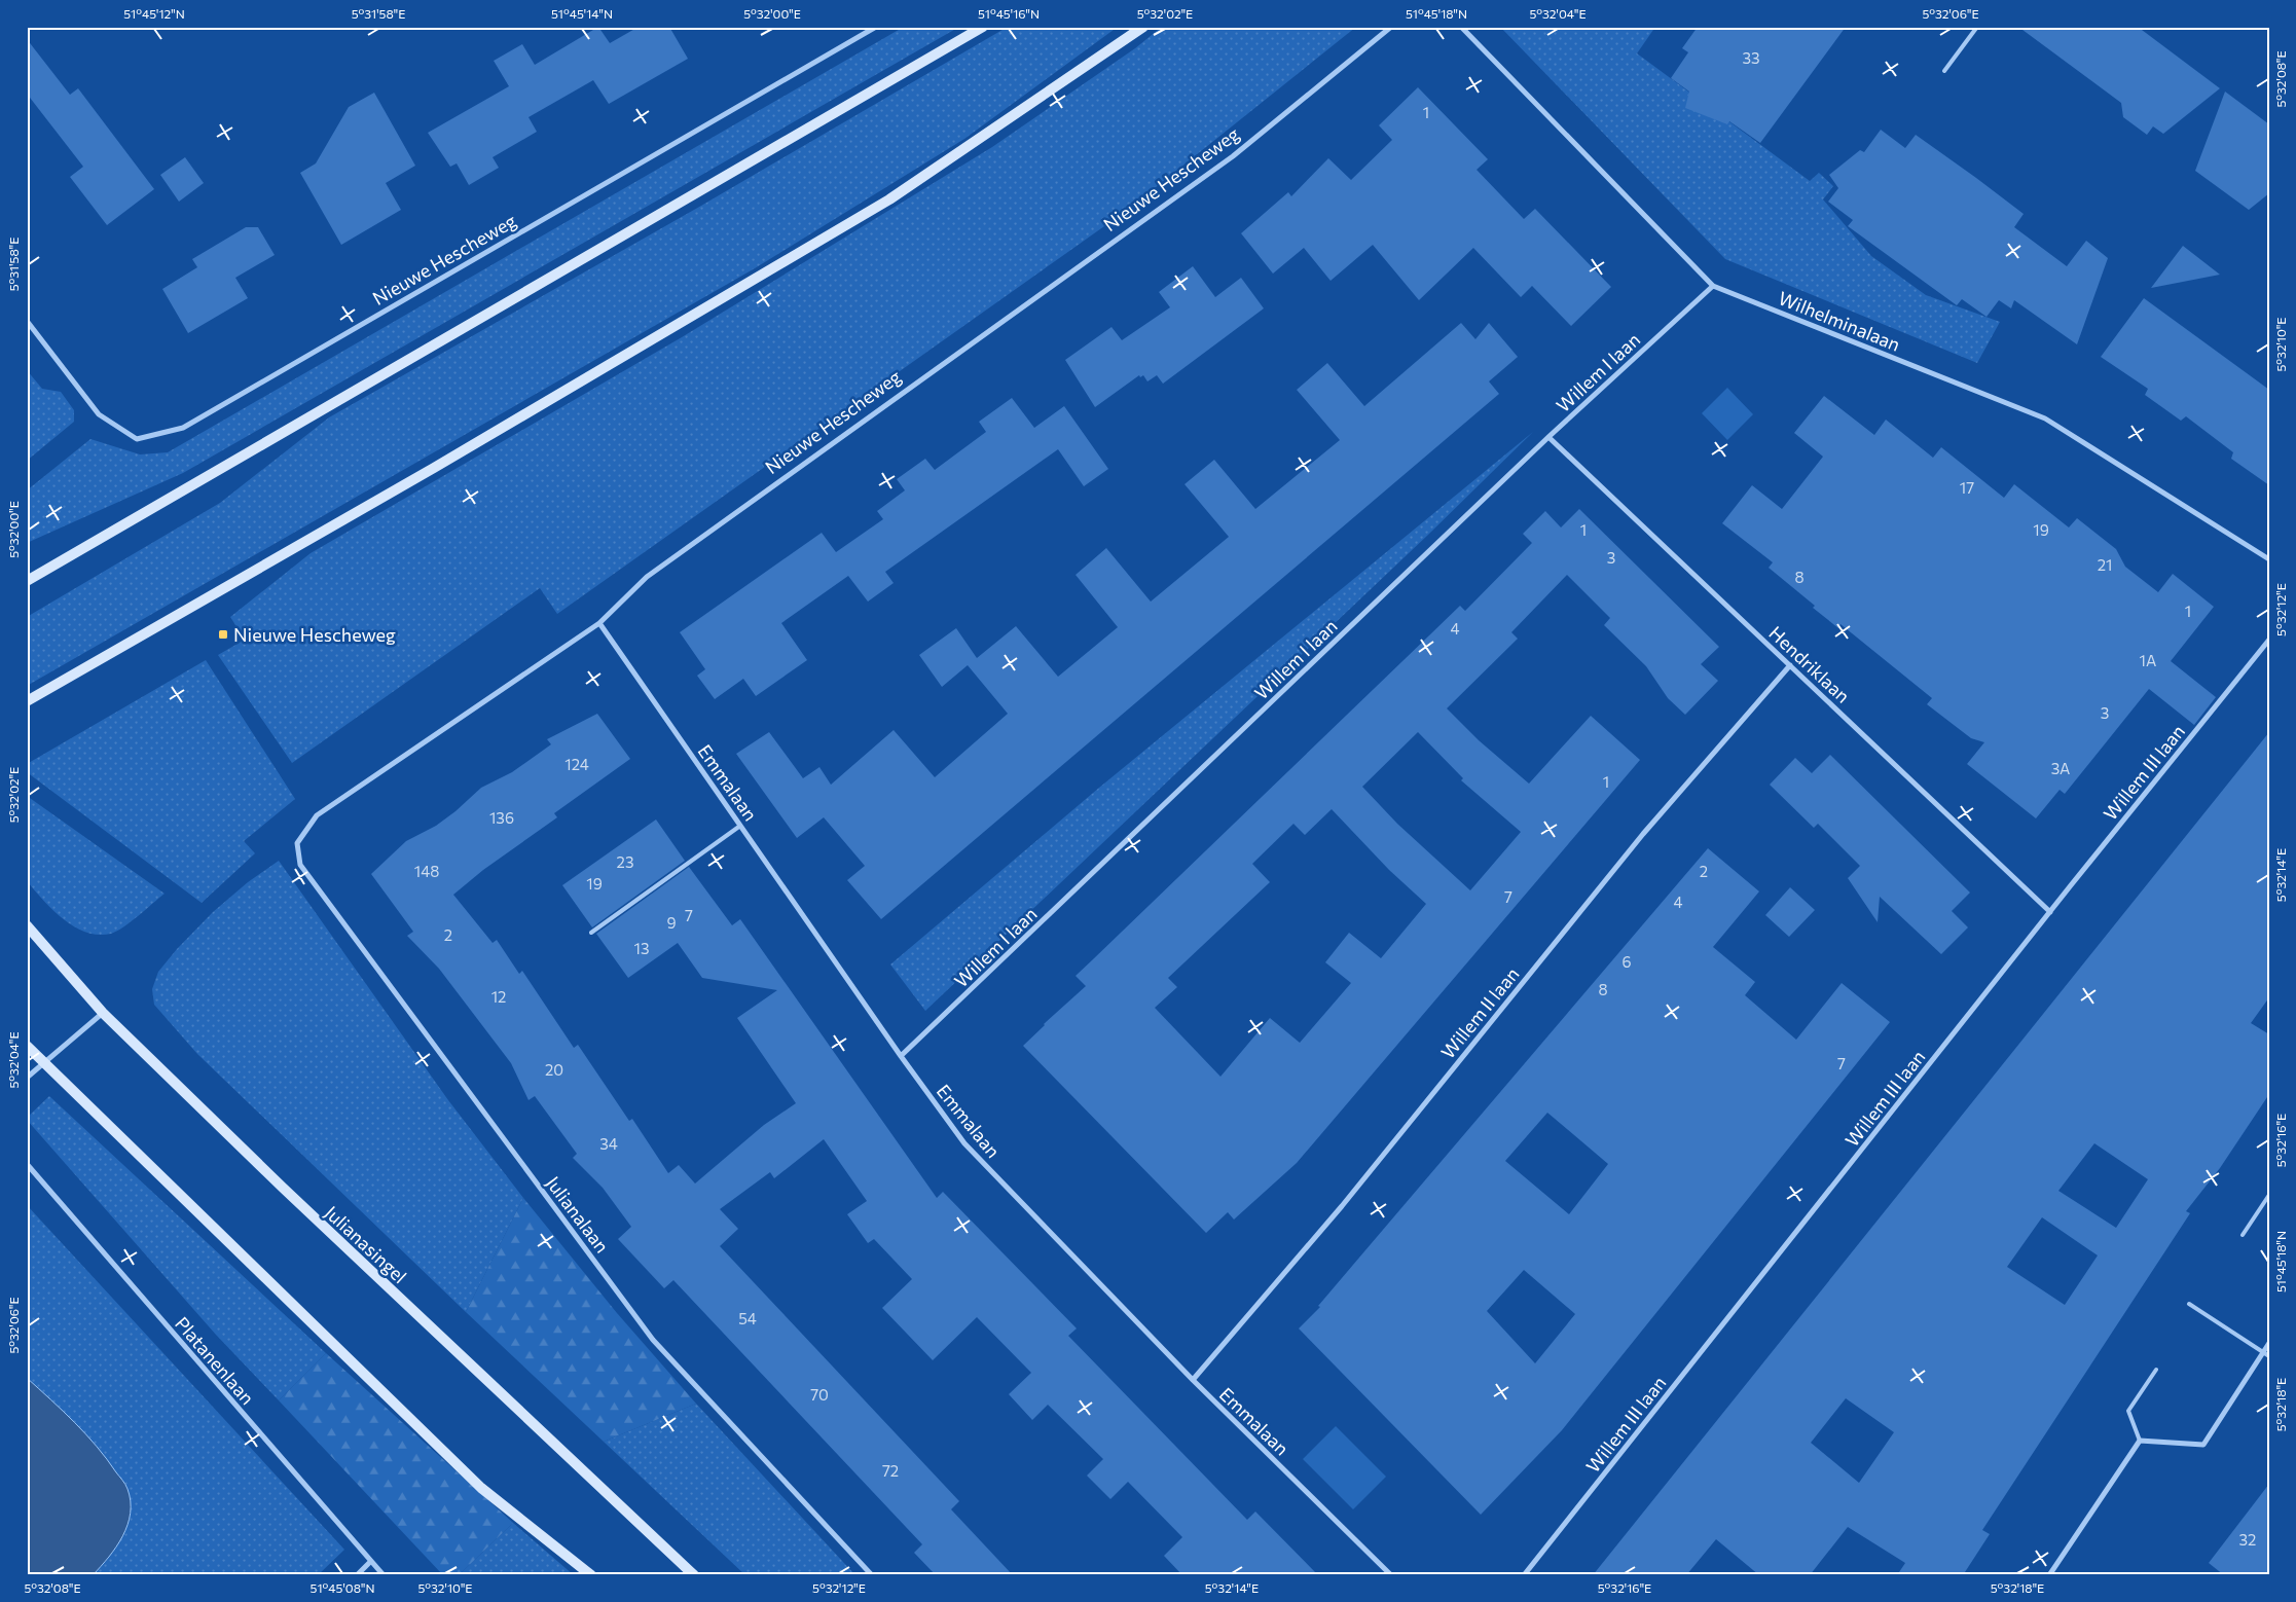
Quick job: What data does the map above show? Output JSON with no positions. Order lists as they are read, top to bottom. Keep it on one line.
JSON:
{"streets":{"street":["Nieuwe Hescheweg","Wilhelminalaan","Willem I laan","Hendriklaan","Willem III laan","Emmalaan","Willem II laan","Julianalaan","Julianasingel","Platanenlaan"]},"crossings":[["Nieuwe Hescheweg","Emmalaan"],["Nieuwe Hescheweg","Julianalaan"],["Wilhelminalaan","Willem I laan"],["Willem I laan","Hendriklaan"],["Willem I laan","Emmalaan"],["Hendriklaan","Willem III laan"],["Hendriklaan","Willem II laan"],["Emmalaan","Willem II laan"]],"places":{"transit":["Nieuwe Hescheweg"]},"house_numbers":["33","1","17","1","19","3","21","8","1","4","1A","3","124","3A","1","136","23","148","2","19","7","4","7","9","2","13","6","8","12","7","20","34","54","70","72","32"],"coordinates":["51°45'12\"N","5°31'58\"E","51°45'14\"N","5°32'00\"E","51°45'16\"N","5°32'02\"E","51°45'18\"N","5°32'04\"E","5°32'06\"E","5°32'08\"E","5°32'10\"E","5°32'12\"E","5°32'14\"E","5°32'16\"E","5°32'18\"E","51°45'08\"N"]}
